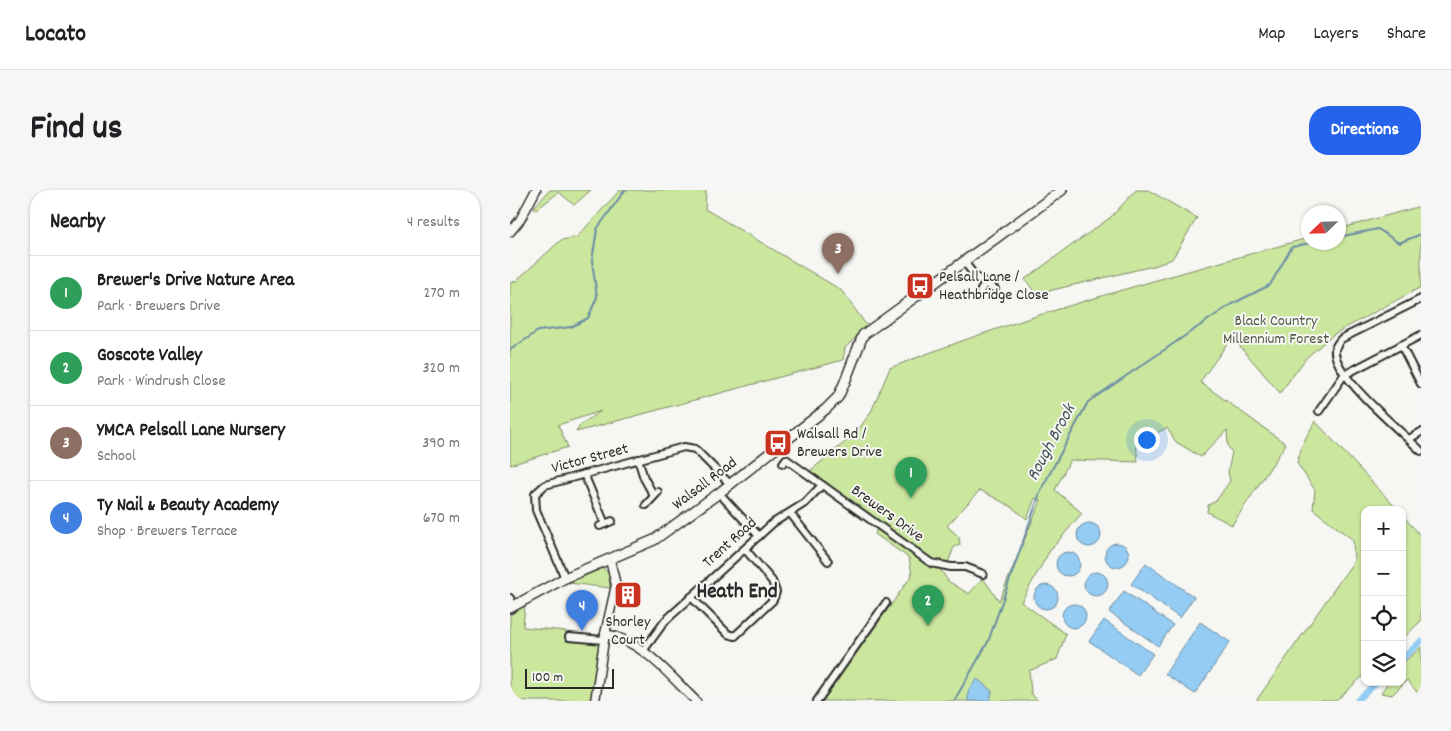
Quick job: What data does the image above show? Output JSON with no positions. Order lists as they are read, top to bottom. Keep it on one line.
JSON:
{"streets":{"main road":["Walsall Road"],"street":["Victor Street","Brewers Drive","Trent Road"]},"crossings":[["Victor Street","Walsall Road"],["Brewers Drive","Trent Road"]],"districts":["Heath End"],"water":["Rough Brook"],"parks":["Black Country Millennium Forest"],"places":{"bus stop":["Pelsall Lane / Heathbridge Close","Walsall Rd / Brewers Drive"],"building":["Shorley Court"]},"scale_bar":"100 m","north":"bottom left","page":{"header":"Locato","nav":["Map","Layers","Share"],"title":"Find us","buttons":"Directions","heading":["Nearby","4 results"],"pins":["3","1","2","4"],"list":[{"mark":"1","name":"Brewer's Drive Nature Area","note":"Park · Brewers Drive","value":"270 m"},{"mark":"2","name":"Goscote Valley","note":"Park · Windrush Close","value":"320 m"},{"mark":"3","name":"YMCA Pelsall Lane Nursery","note":"School","value":"390 m"},{"mark":"4","name":"Ty Nail & Beauty Academy","note":"Shop · Brewers Terrace","value":"670 m"}],"map_buttons":["+","−"],"scale":"100 m"}}
